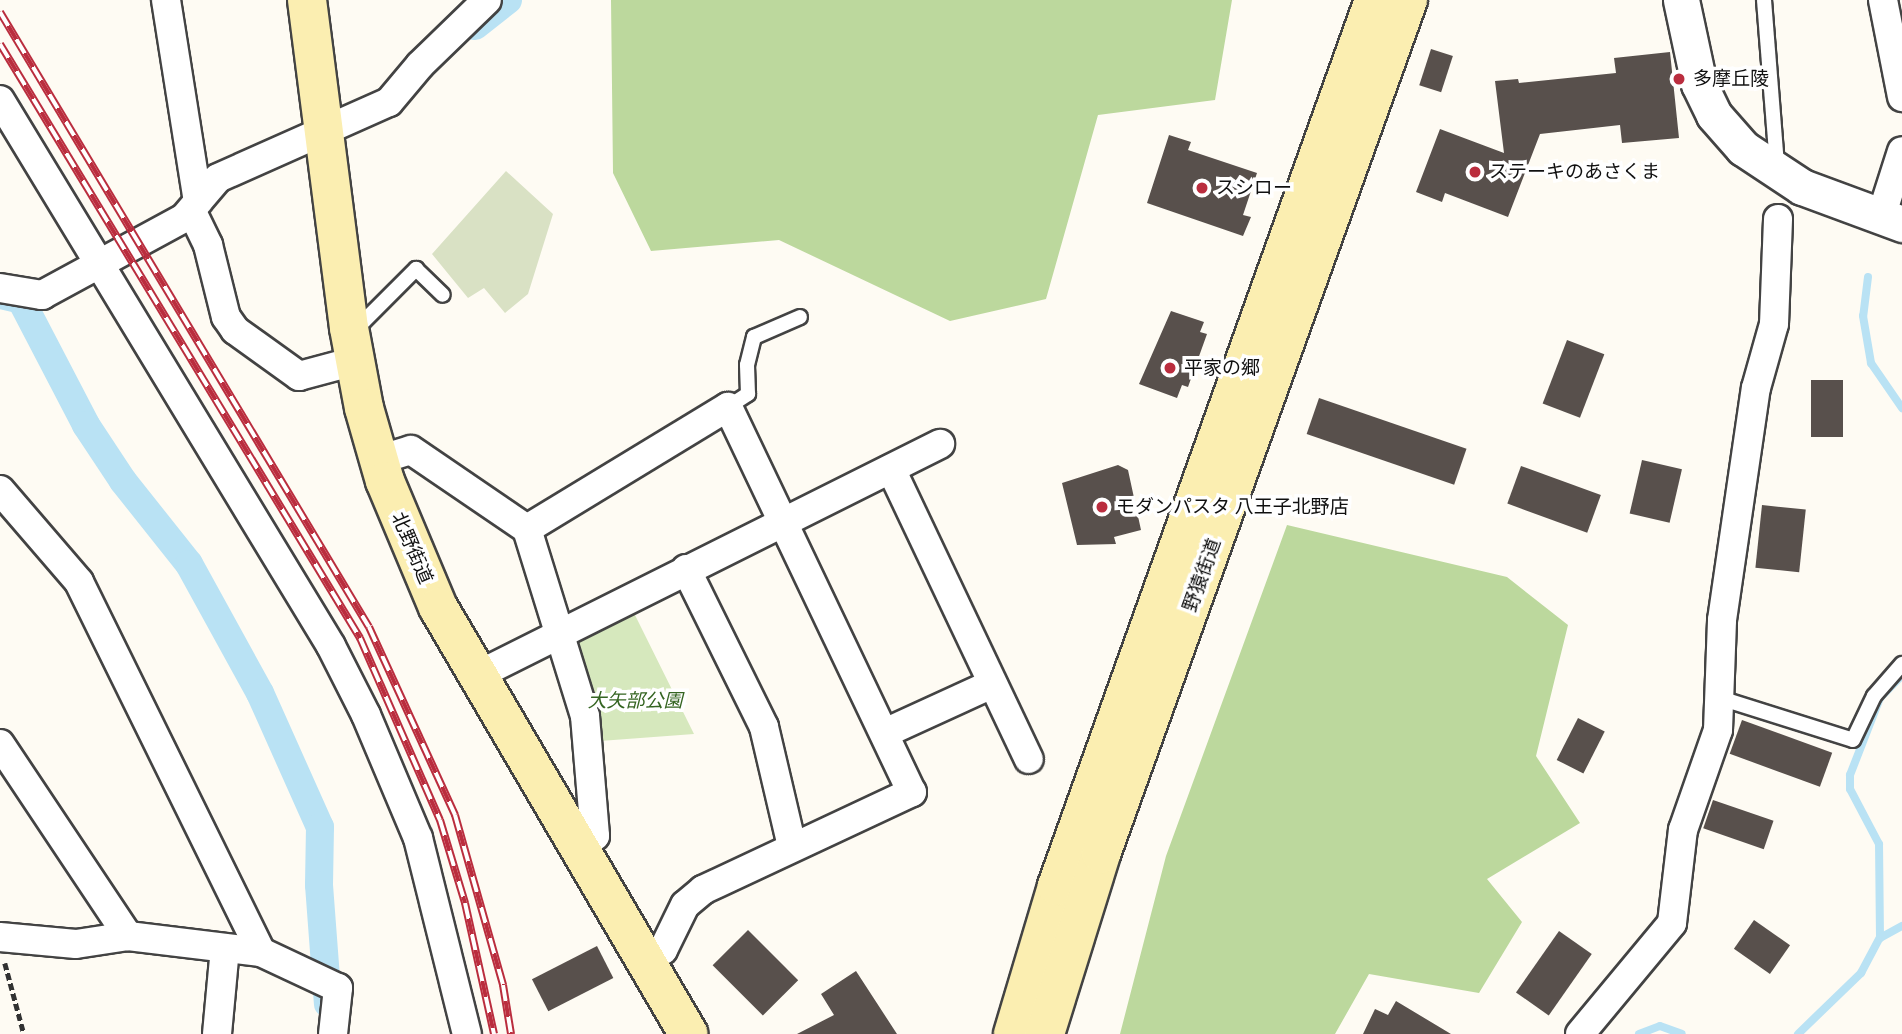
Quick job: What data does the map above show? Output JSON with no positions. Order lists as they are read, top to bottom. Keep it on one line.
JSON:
{"streets":{"main road":["北野街道","野猿街道"]},"parks":["大矢部公園"],"places":["多摩丘陵","ステーキのあさくま","スシロー","平家の郷","モダンパスタ 八王子北野店"]}
